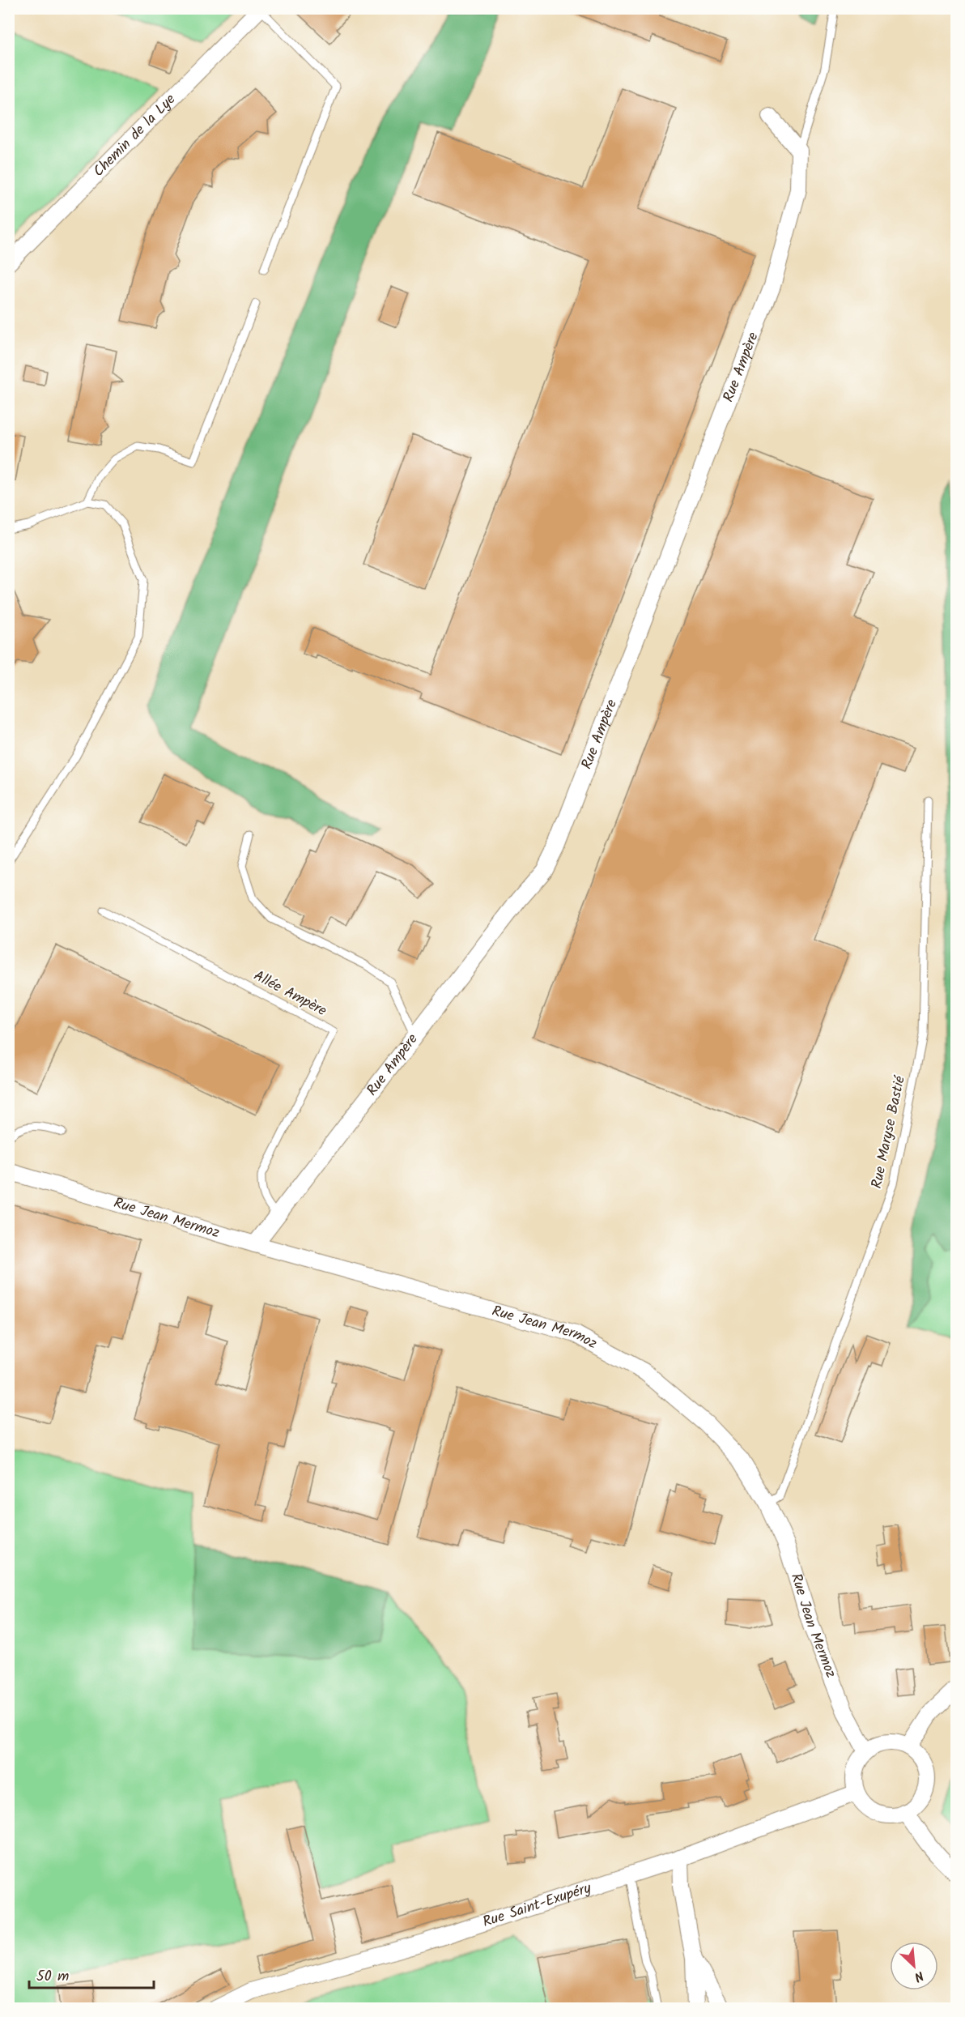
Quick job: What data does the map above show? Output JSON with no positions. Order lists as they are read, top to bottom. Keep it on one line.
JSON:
{"streets":{"street":["Chemin de la Lye","Rue Ampère","Rue Jean Mermoz","Rue Saint-Exupéry"],"lane":["Allée Ampère","Rue Maryse Bastié"]},"crossings":[["Rue Ampère","Allée Ampère"],["Rue Ampère","Rue Jean Mermoz"],["Rue Maryse Bastié","Rue Jean Mermoz"],["Rue Jean Mermoz","Rue Saint-Exupéry"]],"scale_bar":"50 m","north":"bottom right"}
